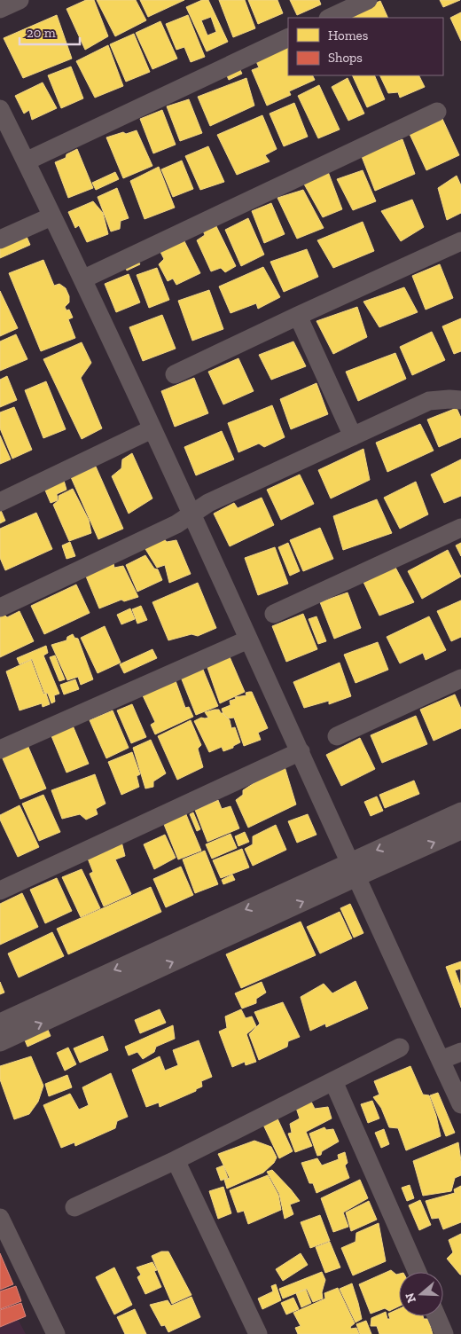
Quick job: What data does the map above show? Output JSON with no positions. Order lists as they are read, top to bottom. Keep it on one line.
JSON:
{"legend":["Homes","Shops"],"scale_bar":"20 m","north":"left"}
